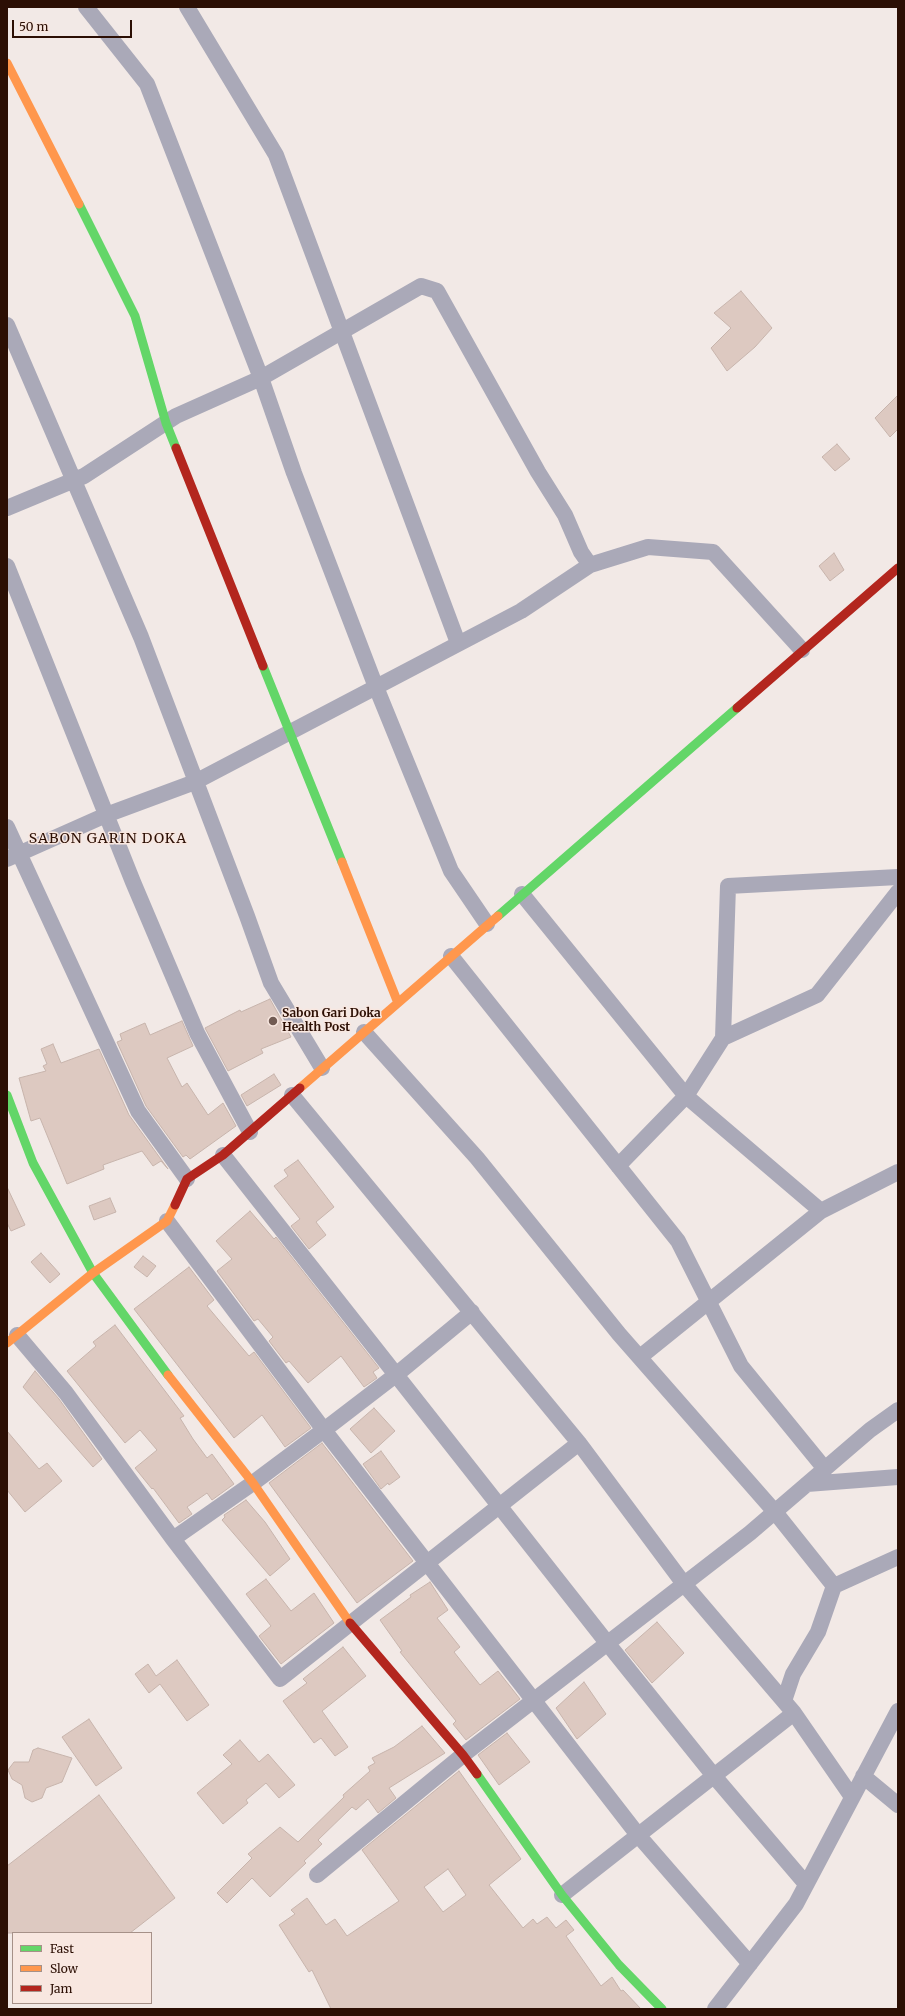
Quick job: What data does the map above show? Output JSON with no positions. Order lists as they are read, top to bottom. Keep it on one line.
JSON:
{"districts":["SABON GARIN DOKA"],"places":["Sabon Gari Doka Health Post"],"legend":["Fast","Slow","Jam"],"scale_bar":"50 m"}
